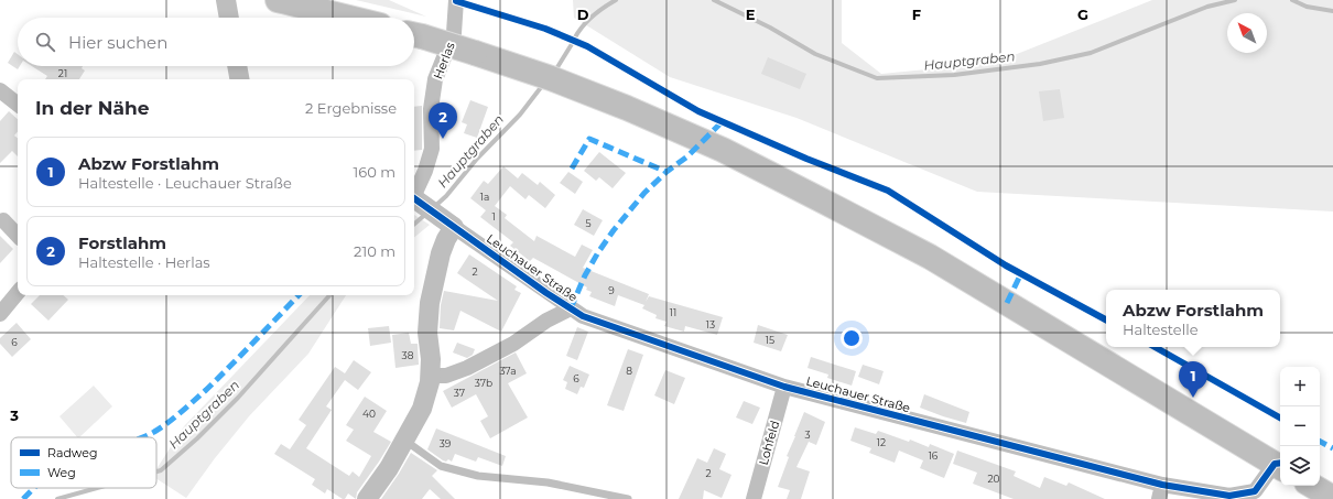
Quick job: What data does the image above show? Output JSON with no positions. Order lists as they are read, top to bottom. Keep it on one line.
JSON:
{"streets":{"street":["Herlas","Leuchauer Straße","Lohfeld"]},"crossings":[["Leuchauer Straße","Lohfeld"]],"water":["Hauptgraben"],"house_numbers":["21","1a","1","5","2","9","11","13","15","6","38","37a","8","6","37b","37","40","3","12","39","16","2","20"],"legend":["Radweg","Weg"],"north":"top left","page":{"search":"Hier suchen","heading":["In der Nähe","2 Ergebnisse"],"pins":["2","1"],"list":[{"mark":"1","name":"Abzw Forstlahm","note":"Haltestelle · Leuchauer Straße","value":"160 m"},{"mark":"2","name":"Forstlahm","note":"Haltestelle · Herlas","value":"210 m"}],"popup":["Abzw Forstlahm","Haltestelle"],"map_buttons":["+","−"]},"grid":{"columns":["D","E","F","G"],"rows":["3"]}}
